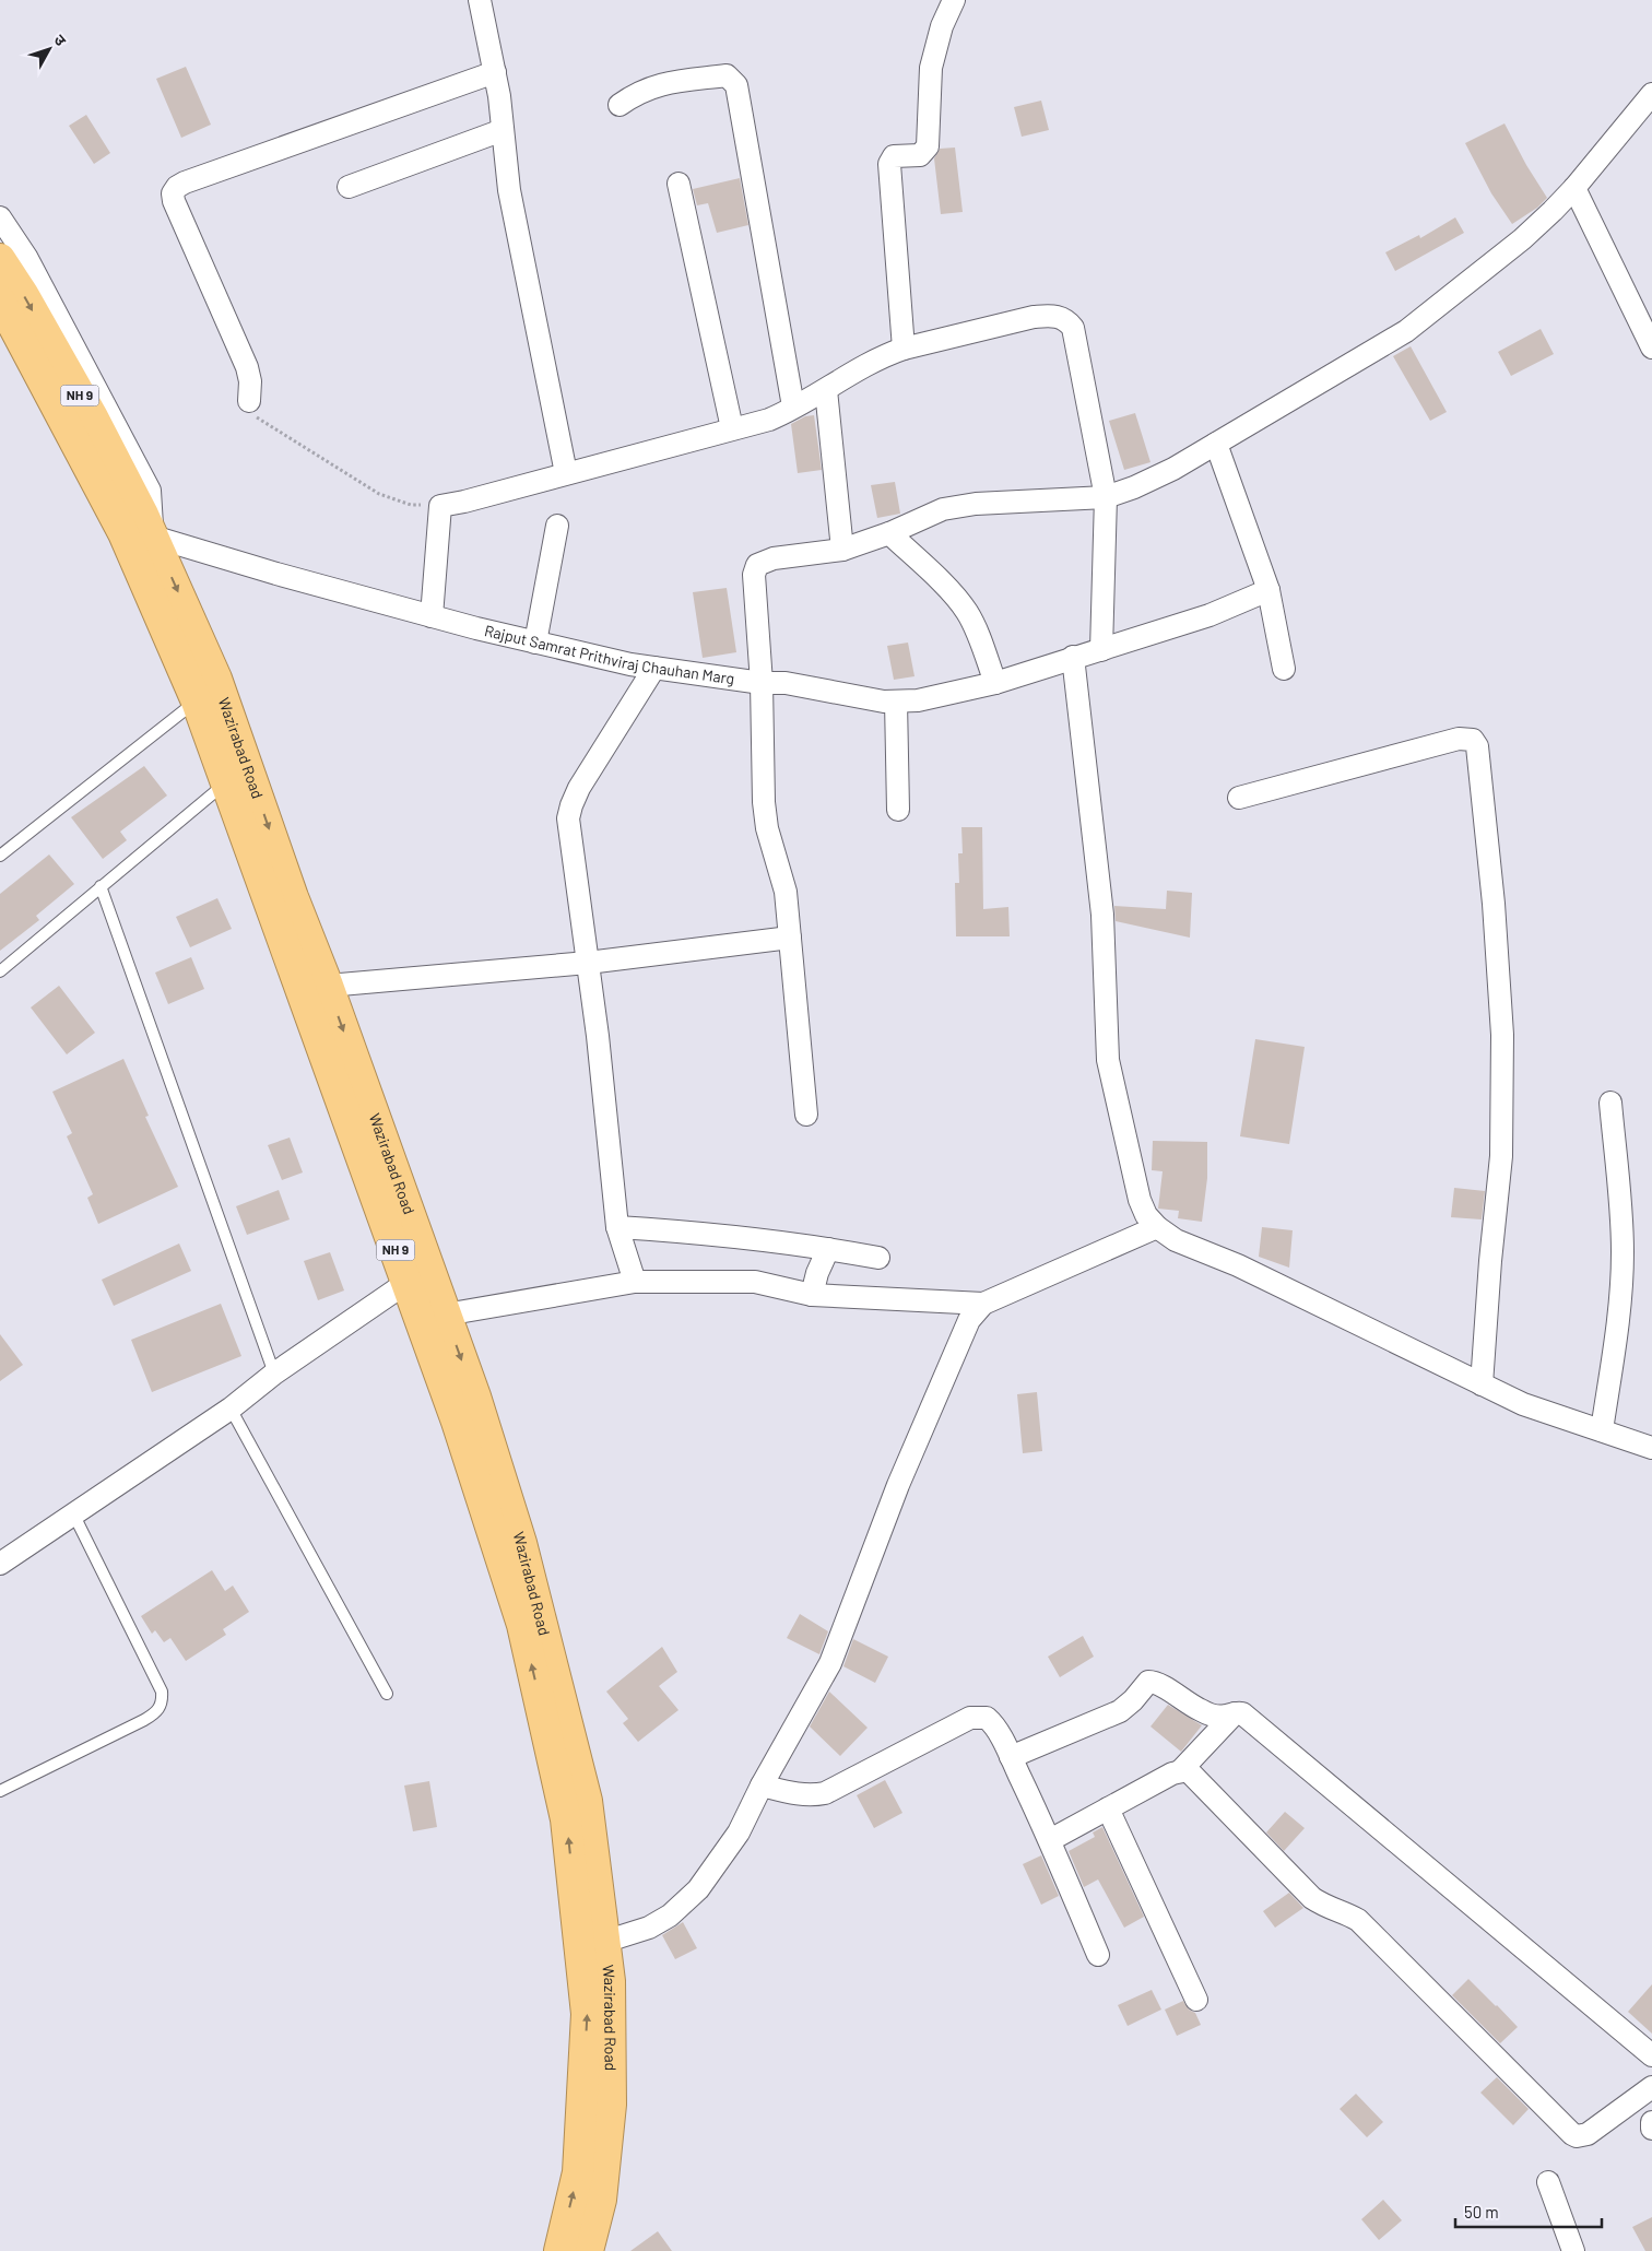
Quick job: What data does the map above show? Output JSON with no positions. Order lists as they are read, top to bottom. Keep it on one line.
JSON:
{"streets":{"highway":["NH 9","Wazirabad Road"],"street":["Rajput Samrat Prithviraj Chauhan Marg"]},"crossings":[["Rajput Samrat Prithviraj Chauhan Marg","Wazirabad Road"]],"scale_bar":"50 m","north":"top right"}
